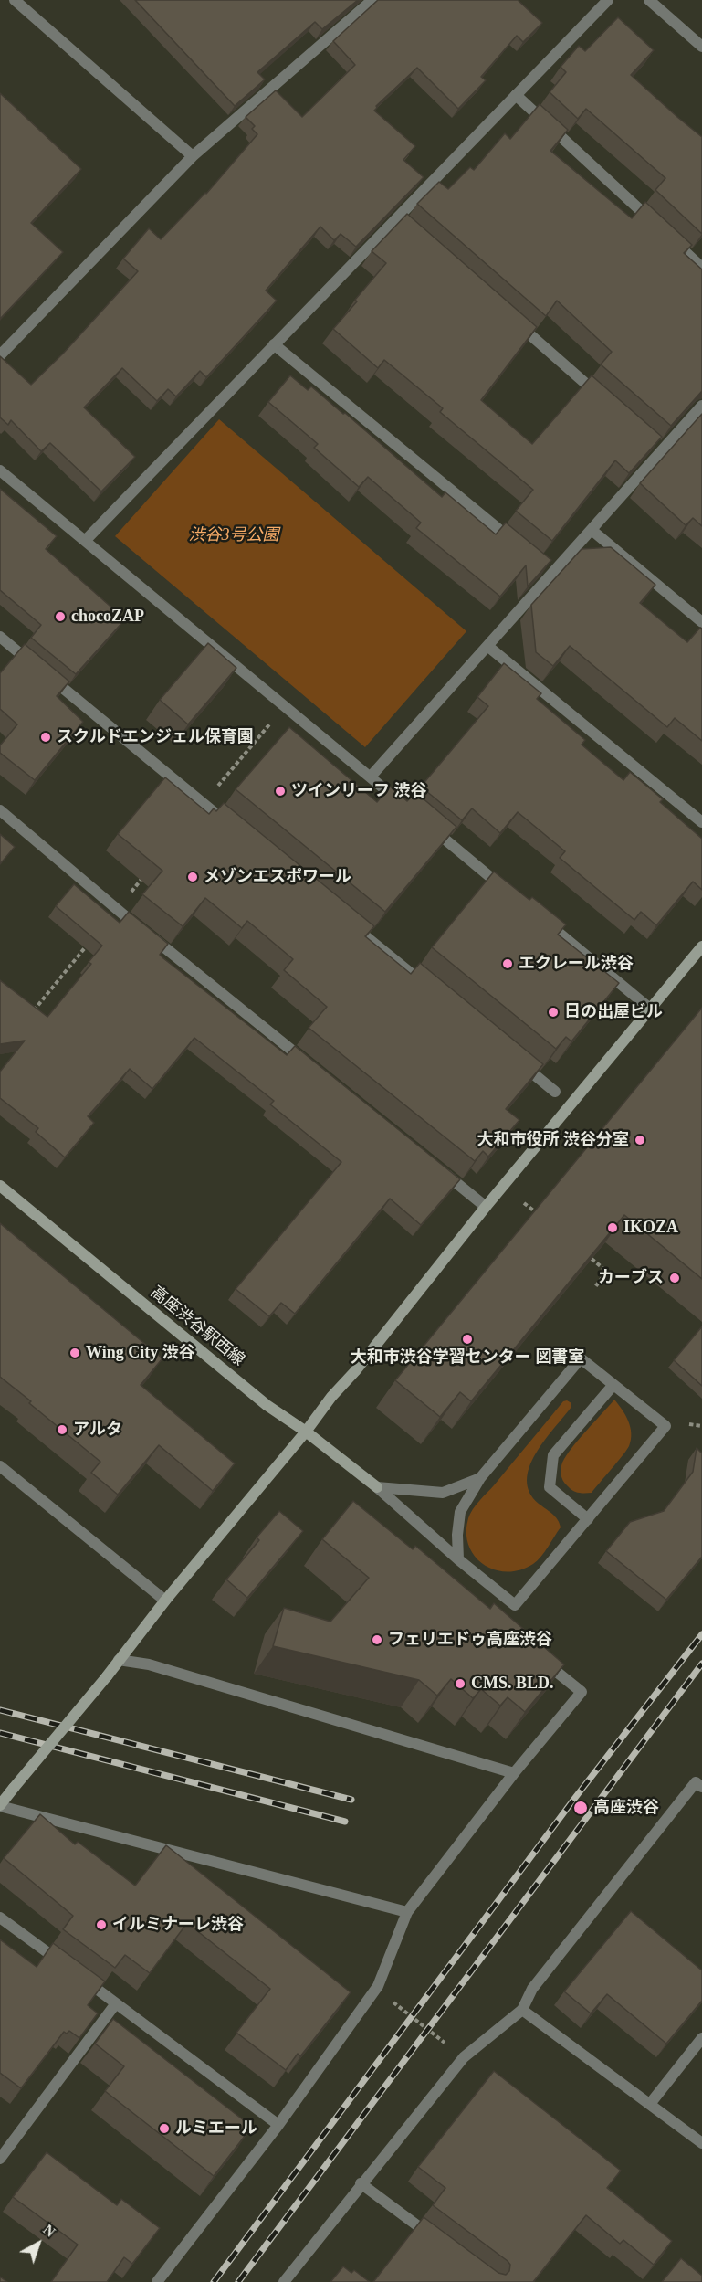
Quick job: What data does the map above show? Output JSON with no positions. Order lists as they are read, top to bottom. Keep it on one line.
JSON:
{"streets":{"street":["高座渋谷駅西線"]},"parks":["渋谷3号公園"],"places":["chocoZAP","スクルドエンジェル保育園","ツインリーフ 渋谷","メゾンエスポワール","エクレール渋谷","日の出屋ビル","大和市役所 渋谷分室","IKOZA","カーブス","大和市渋谷学習センター 図書室","Wing City 渋谷","アルタ","フェリエドゥ高座渋谷","CMS. BLD.","高座渋谷","イルミナーレ渋谷","ルミエール"],"north":"top right"}
